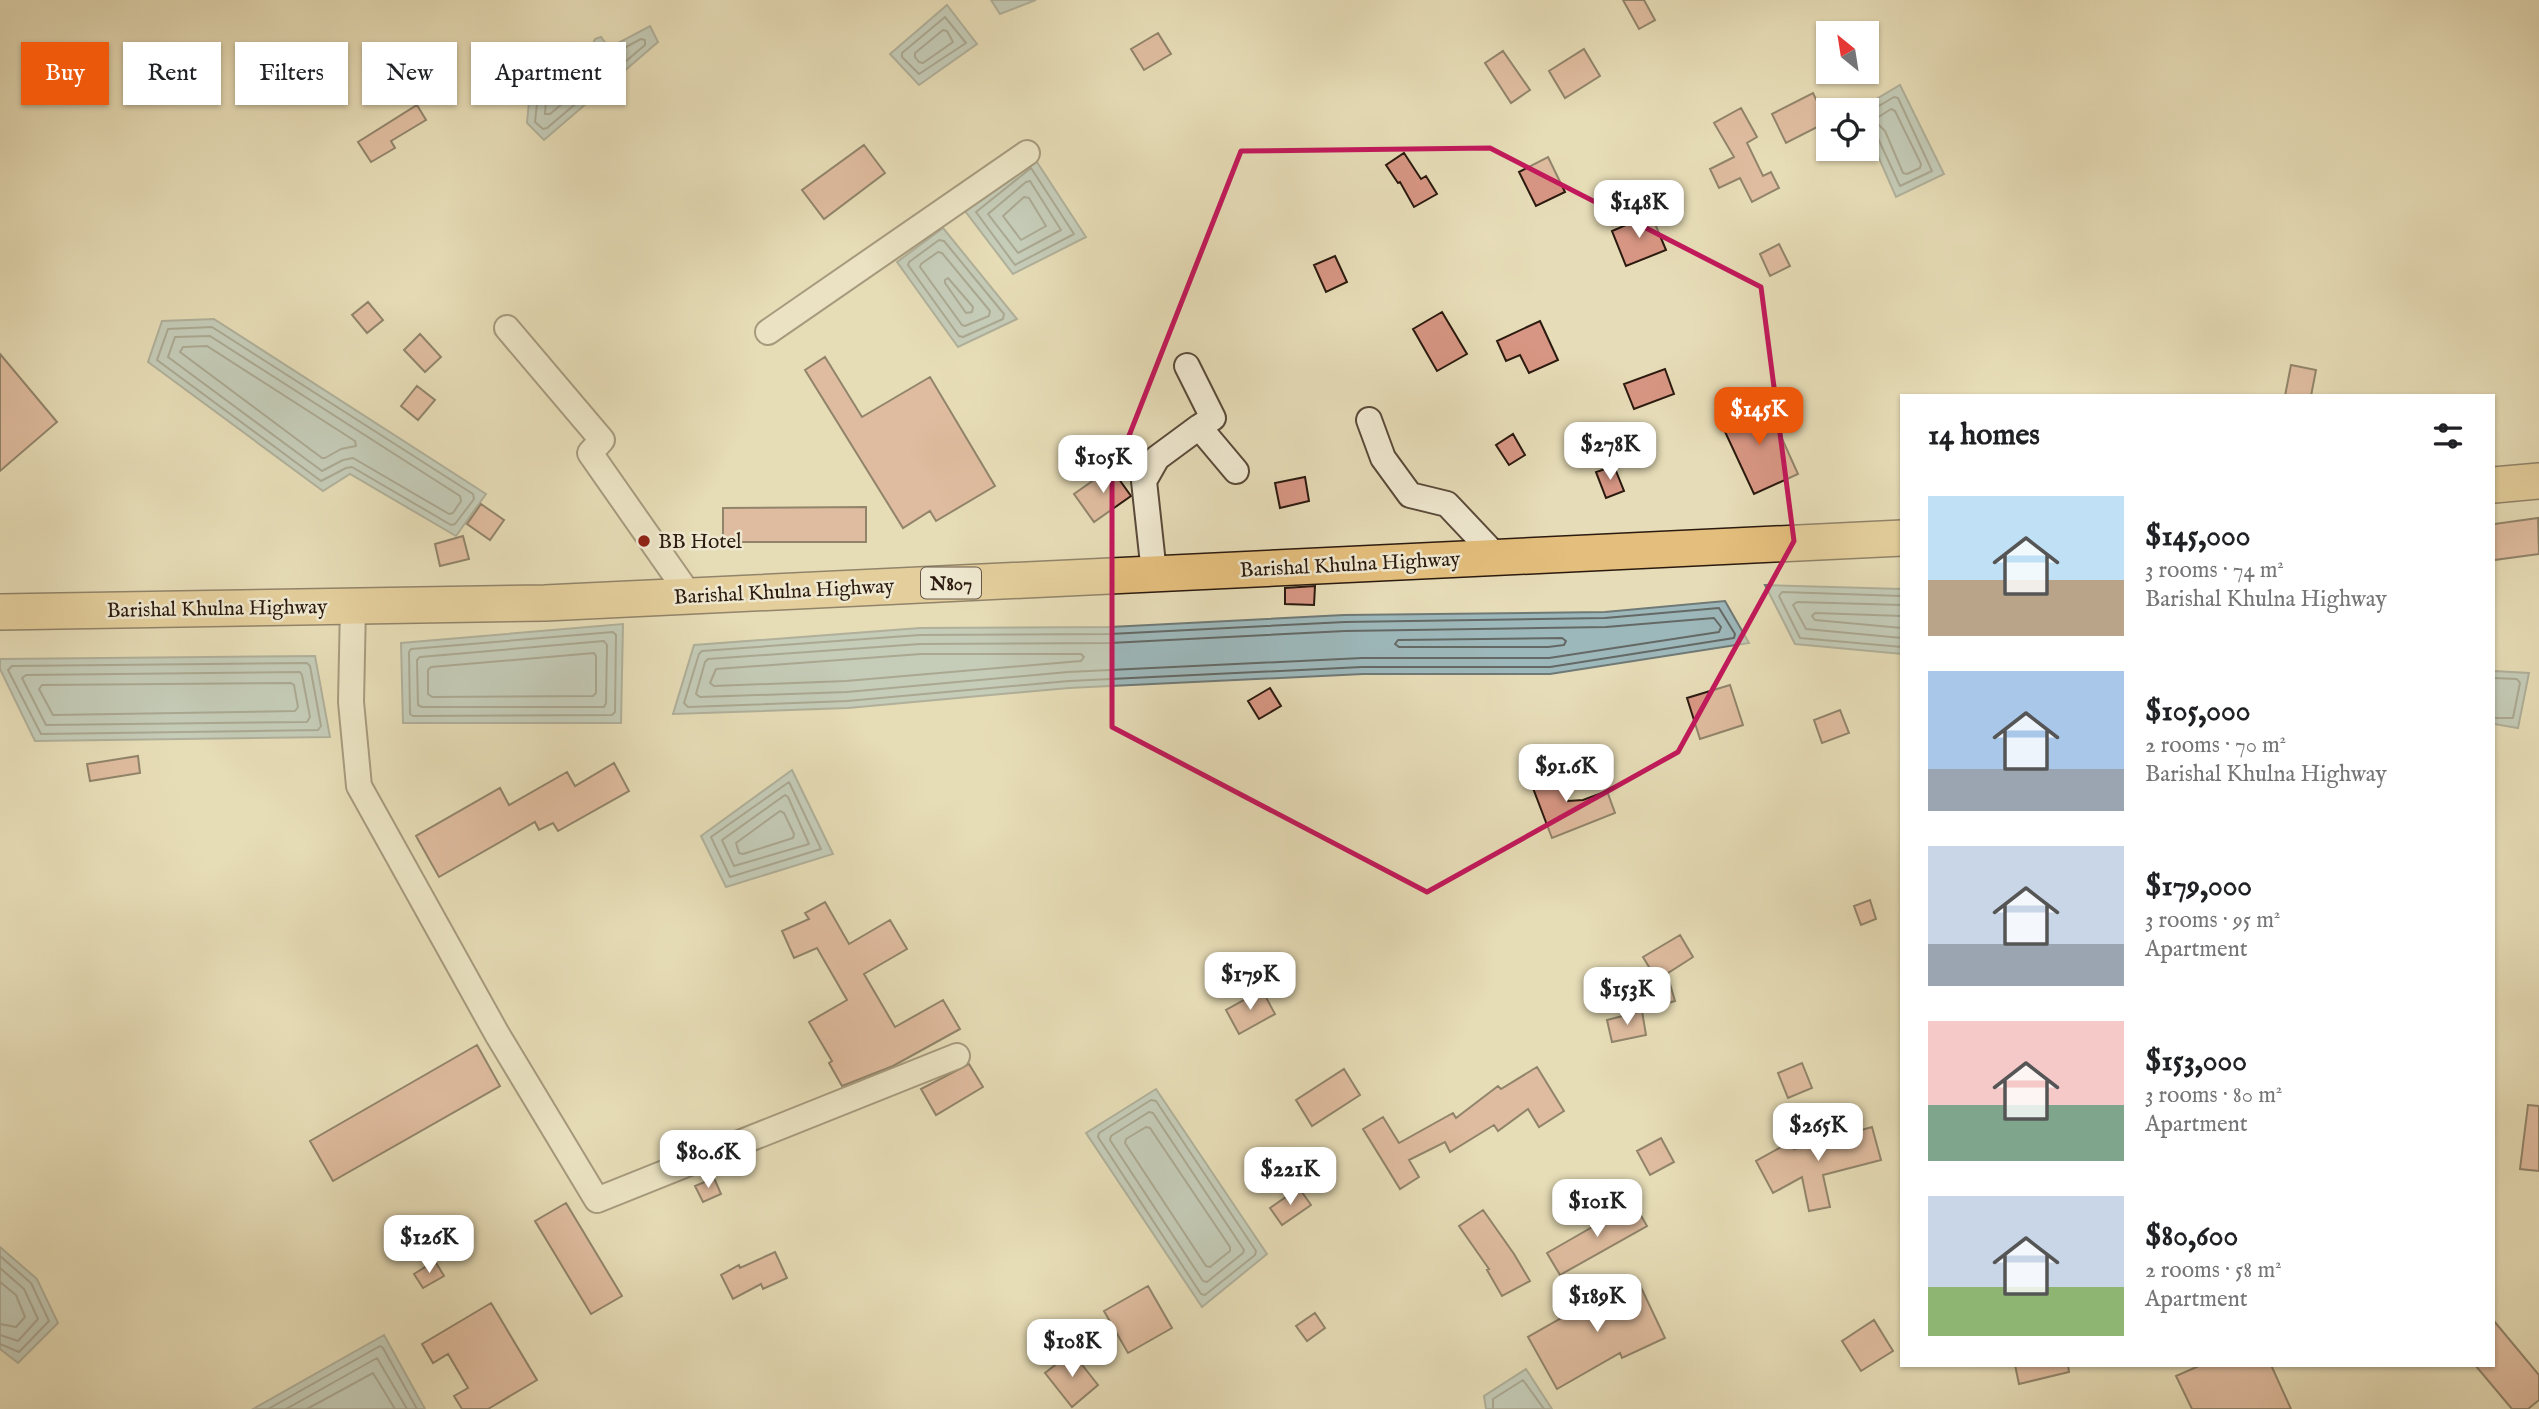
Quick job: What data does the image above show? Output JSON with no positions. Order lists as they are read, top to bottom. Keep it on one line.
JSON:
{"streets":{"highway":["Barishal Khulna Highway","N807"]},"places":["BB Hotel"],"north":"top left","page":{"chip":["Buy","Rent","Filters","New","Apartment"],"price":["$148K","$145K","$278K","$105K","$91.6K","$179K","$153K","$265K","$80.6K","$221K","$101K","$126K","$189K","$108K"],"heading":"14 homes","list":[{"name":"$145,000","note":"3 rooms · 74 m² · Barishal Khulna Highway"},{"name":"$105,000","note":"2 rooms · 70 m² · Barishal Khulna Highway"},{"name":"$179,000","note":"3 rooms · 95 m² · Apartment"},{"name":"$153,000","note":"3 rooms · 80 m² · Apartment"},{"name":"$80,600","note":"2 rooms · 58 m² · Apartment"}]}}
